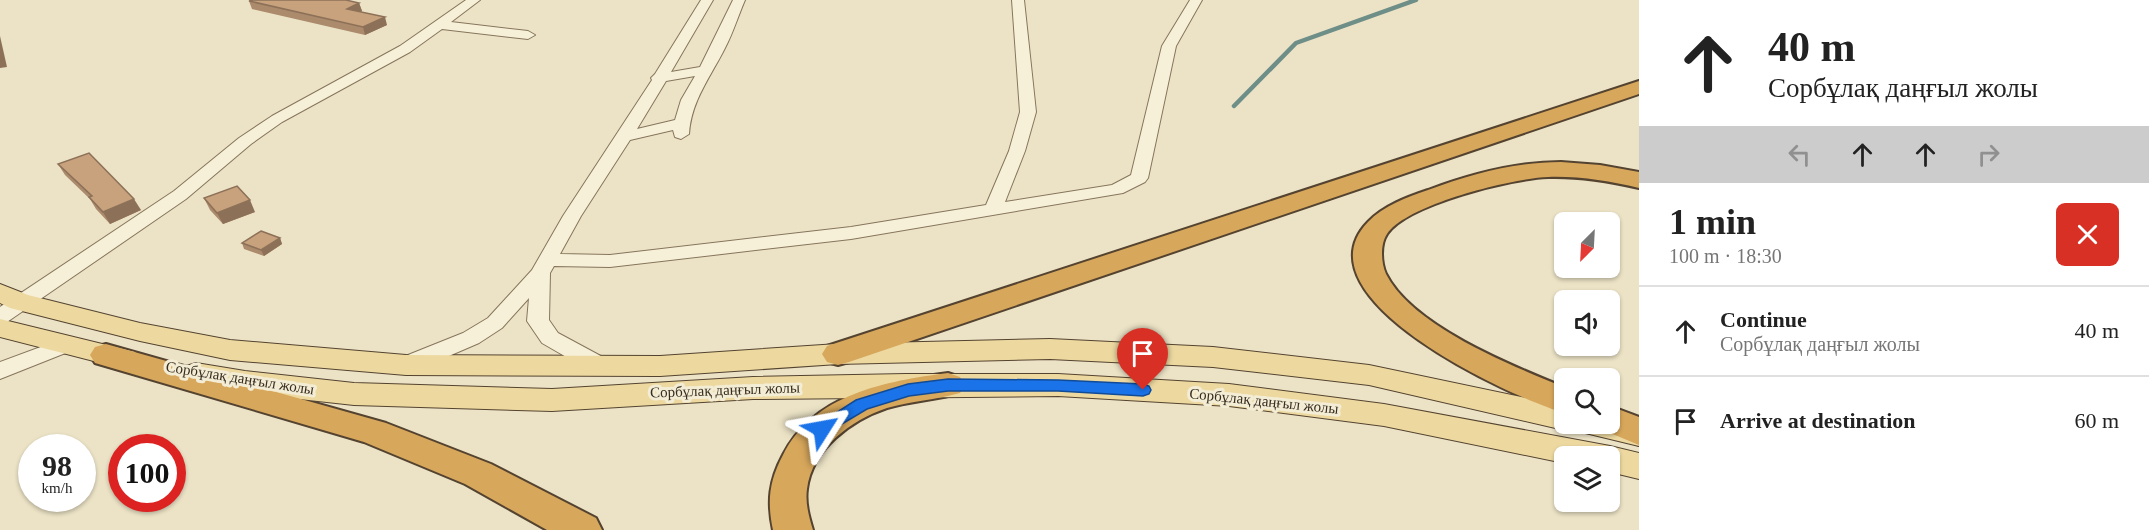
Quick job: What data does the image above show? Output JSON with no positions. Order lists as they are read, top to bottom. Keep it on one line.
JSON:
{"streets":{"main road":["Сорбұлақ даңғыл жолы"]},"north":"bottom left","page":{"turn":["40 m","Сорбұлақ даңғыл жолы"],"heading":["1 min","100 m · 18:30"],"list":[{"name":"Continue","note":"Сорбұлақ даңғыл жолы","value":"40 m"},{"name":"Arrive at destination","value":"60 m"}],"speed":"98 km/h","limit":"100"}}
